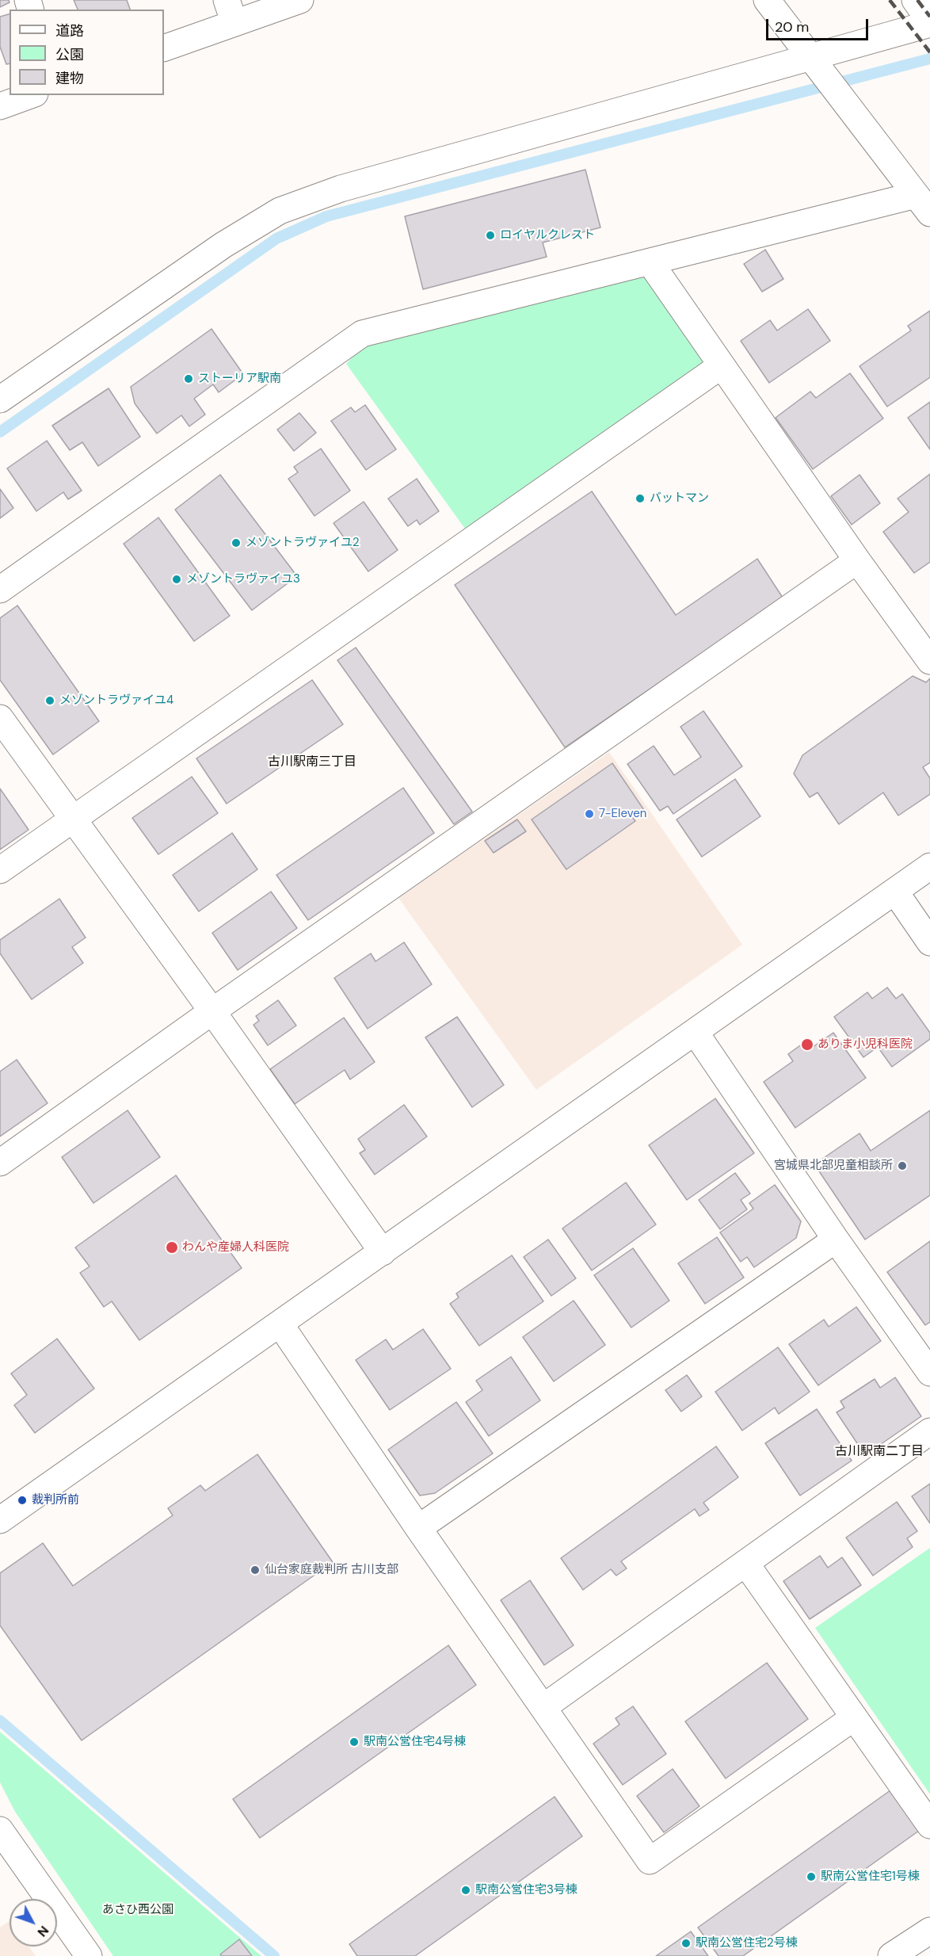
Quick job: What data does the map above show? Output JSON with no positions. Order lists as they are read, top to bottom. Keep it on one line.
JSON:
{"districts":["古川駅南三丁目","古川駅南二丁目"],"parks":["あさひ西公園"],"places":["ロイヤルクレスト","ストーリア駅南","バットマン","メゾントラヴァイユ2","メゾントラヴァイユ3","メゾントラヴァイユ4","7-Eleven","ありま小児科医院","宮城県北部児童相談所","わんや産婦人科医院","裁判所前","仙台家庭裁判所 古川支部","駅南公営住宅4号棟","駅南公営住宅1号棟","駅南公営住宅3号棟","駅南公営住宅2号棟"],"legend":["道路","公園","建物"],"scale_bar":"20 m","north":"bottom right"}
